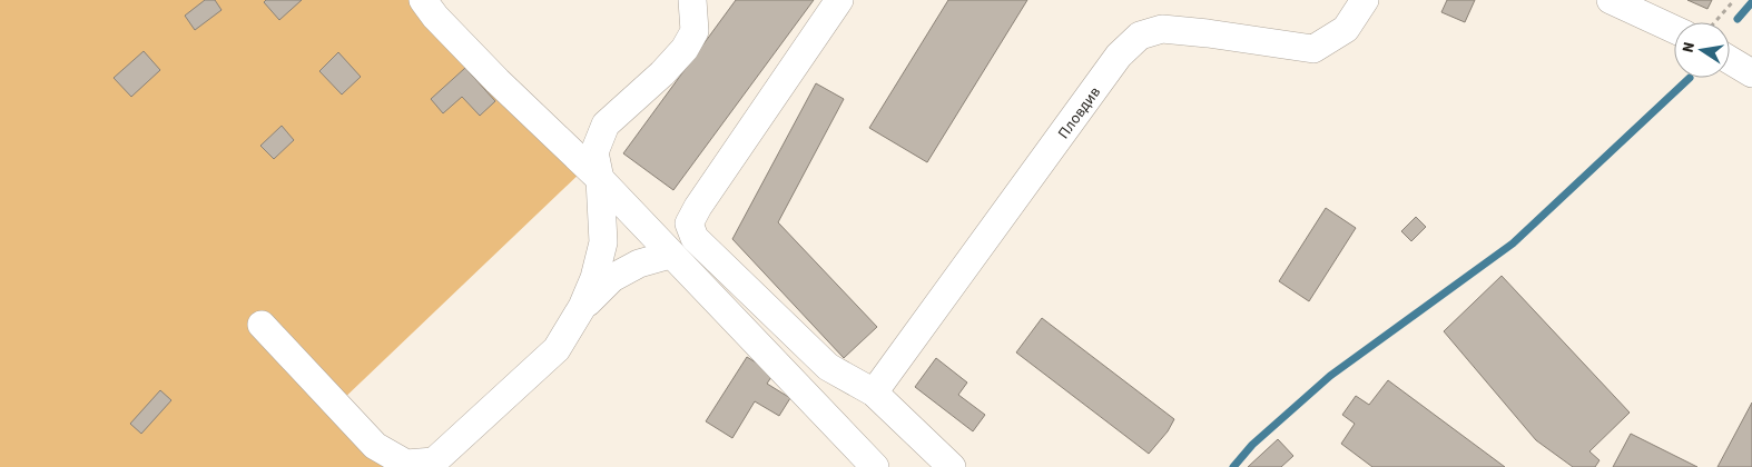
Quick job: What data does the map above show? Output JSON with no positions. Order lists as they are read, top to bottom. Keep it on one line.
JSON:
{"streets":{"street":["Пловдив"]},"north":"left"}
